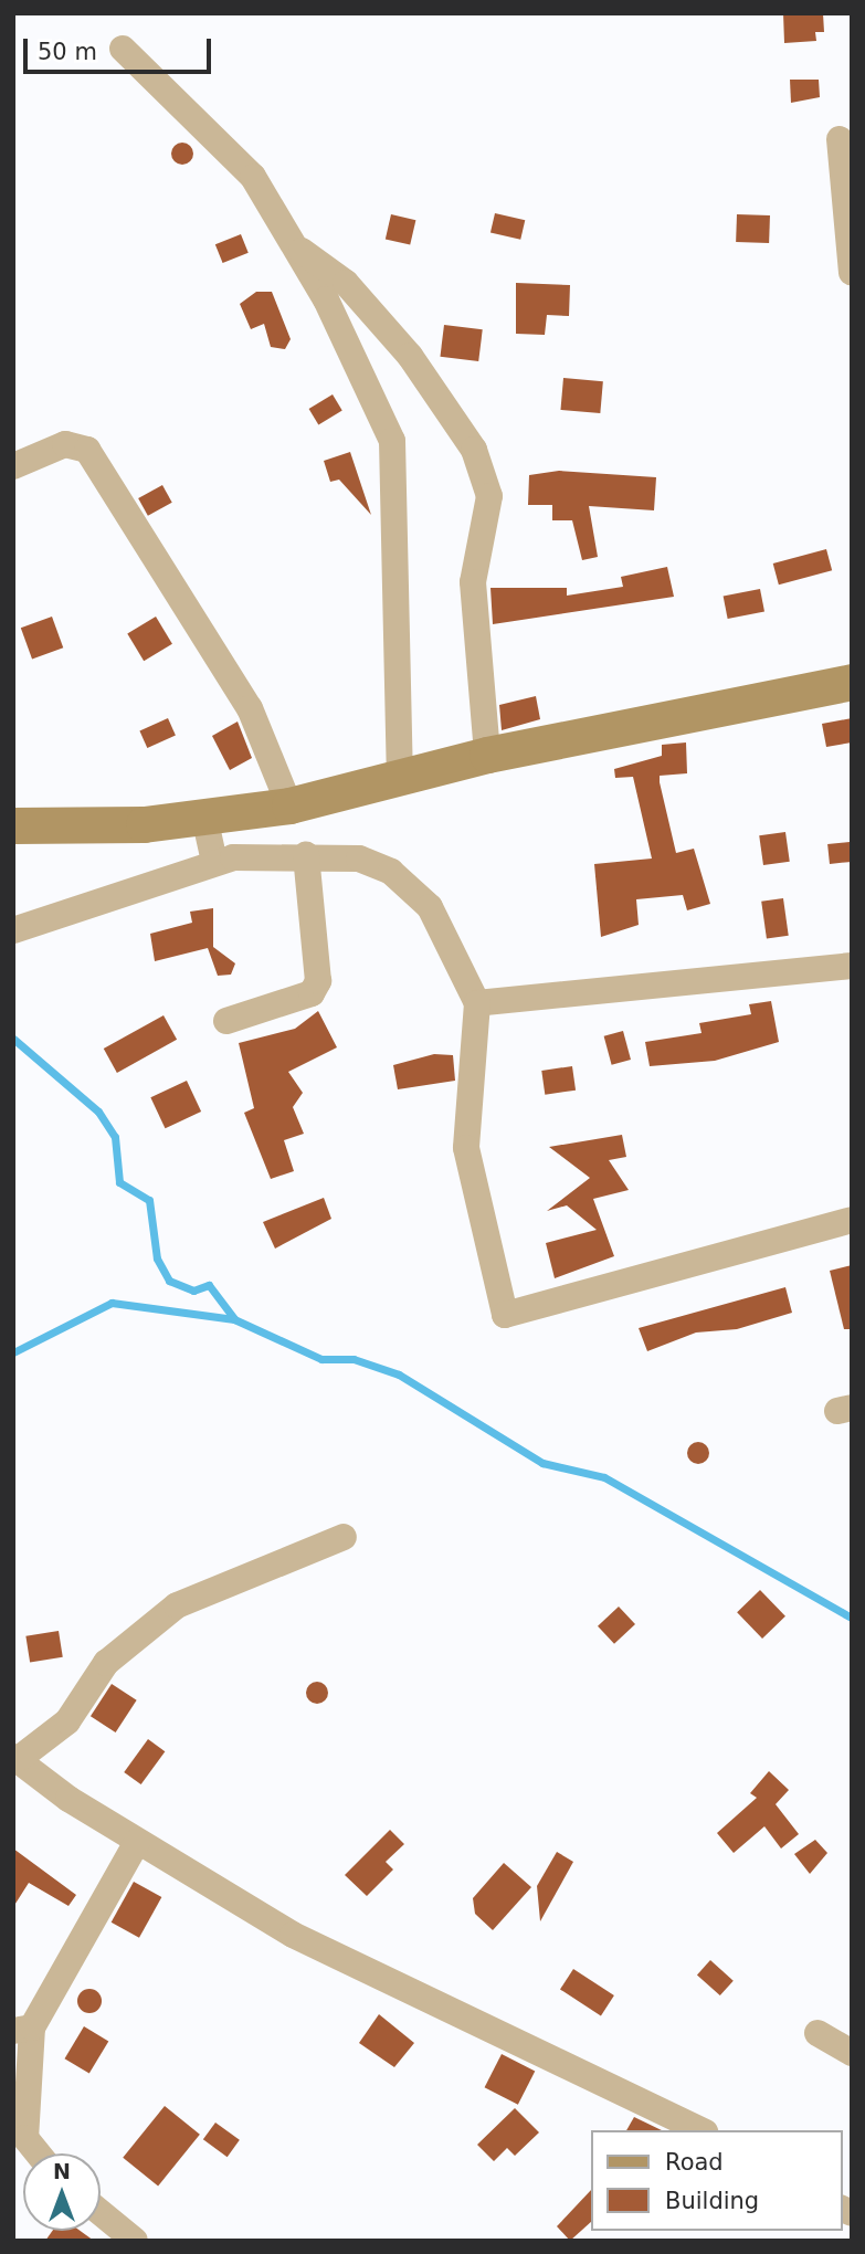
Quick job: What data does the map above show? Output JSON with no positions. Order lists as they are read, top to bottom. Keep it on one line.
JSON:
{"legend":["Road","Building"],"scale_bar":"50 m","north":"top"}
